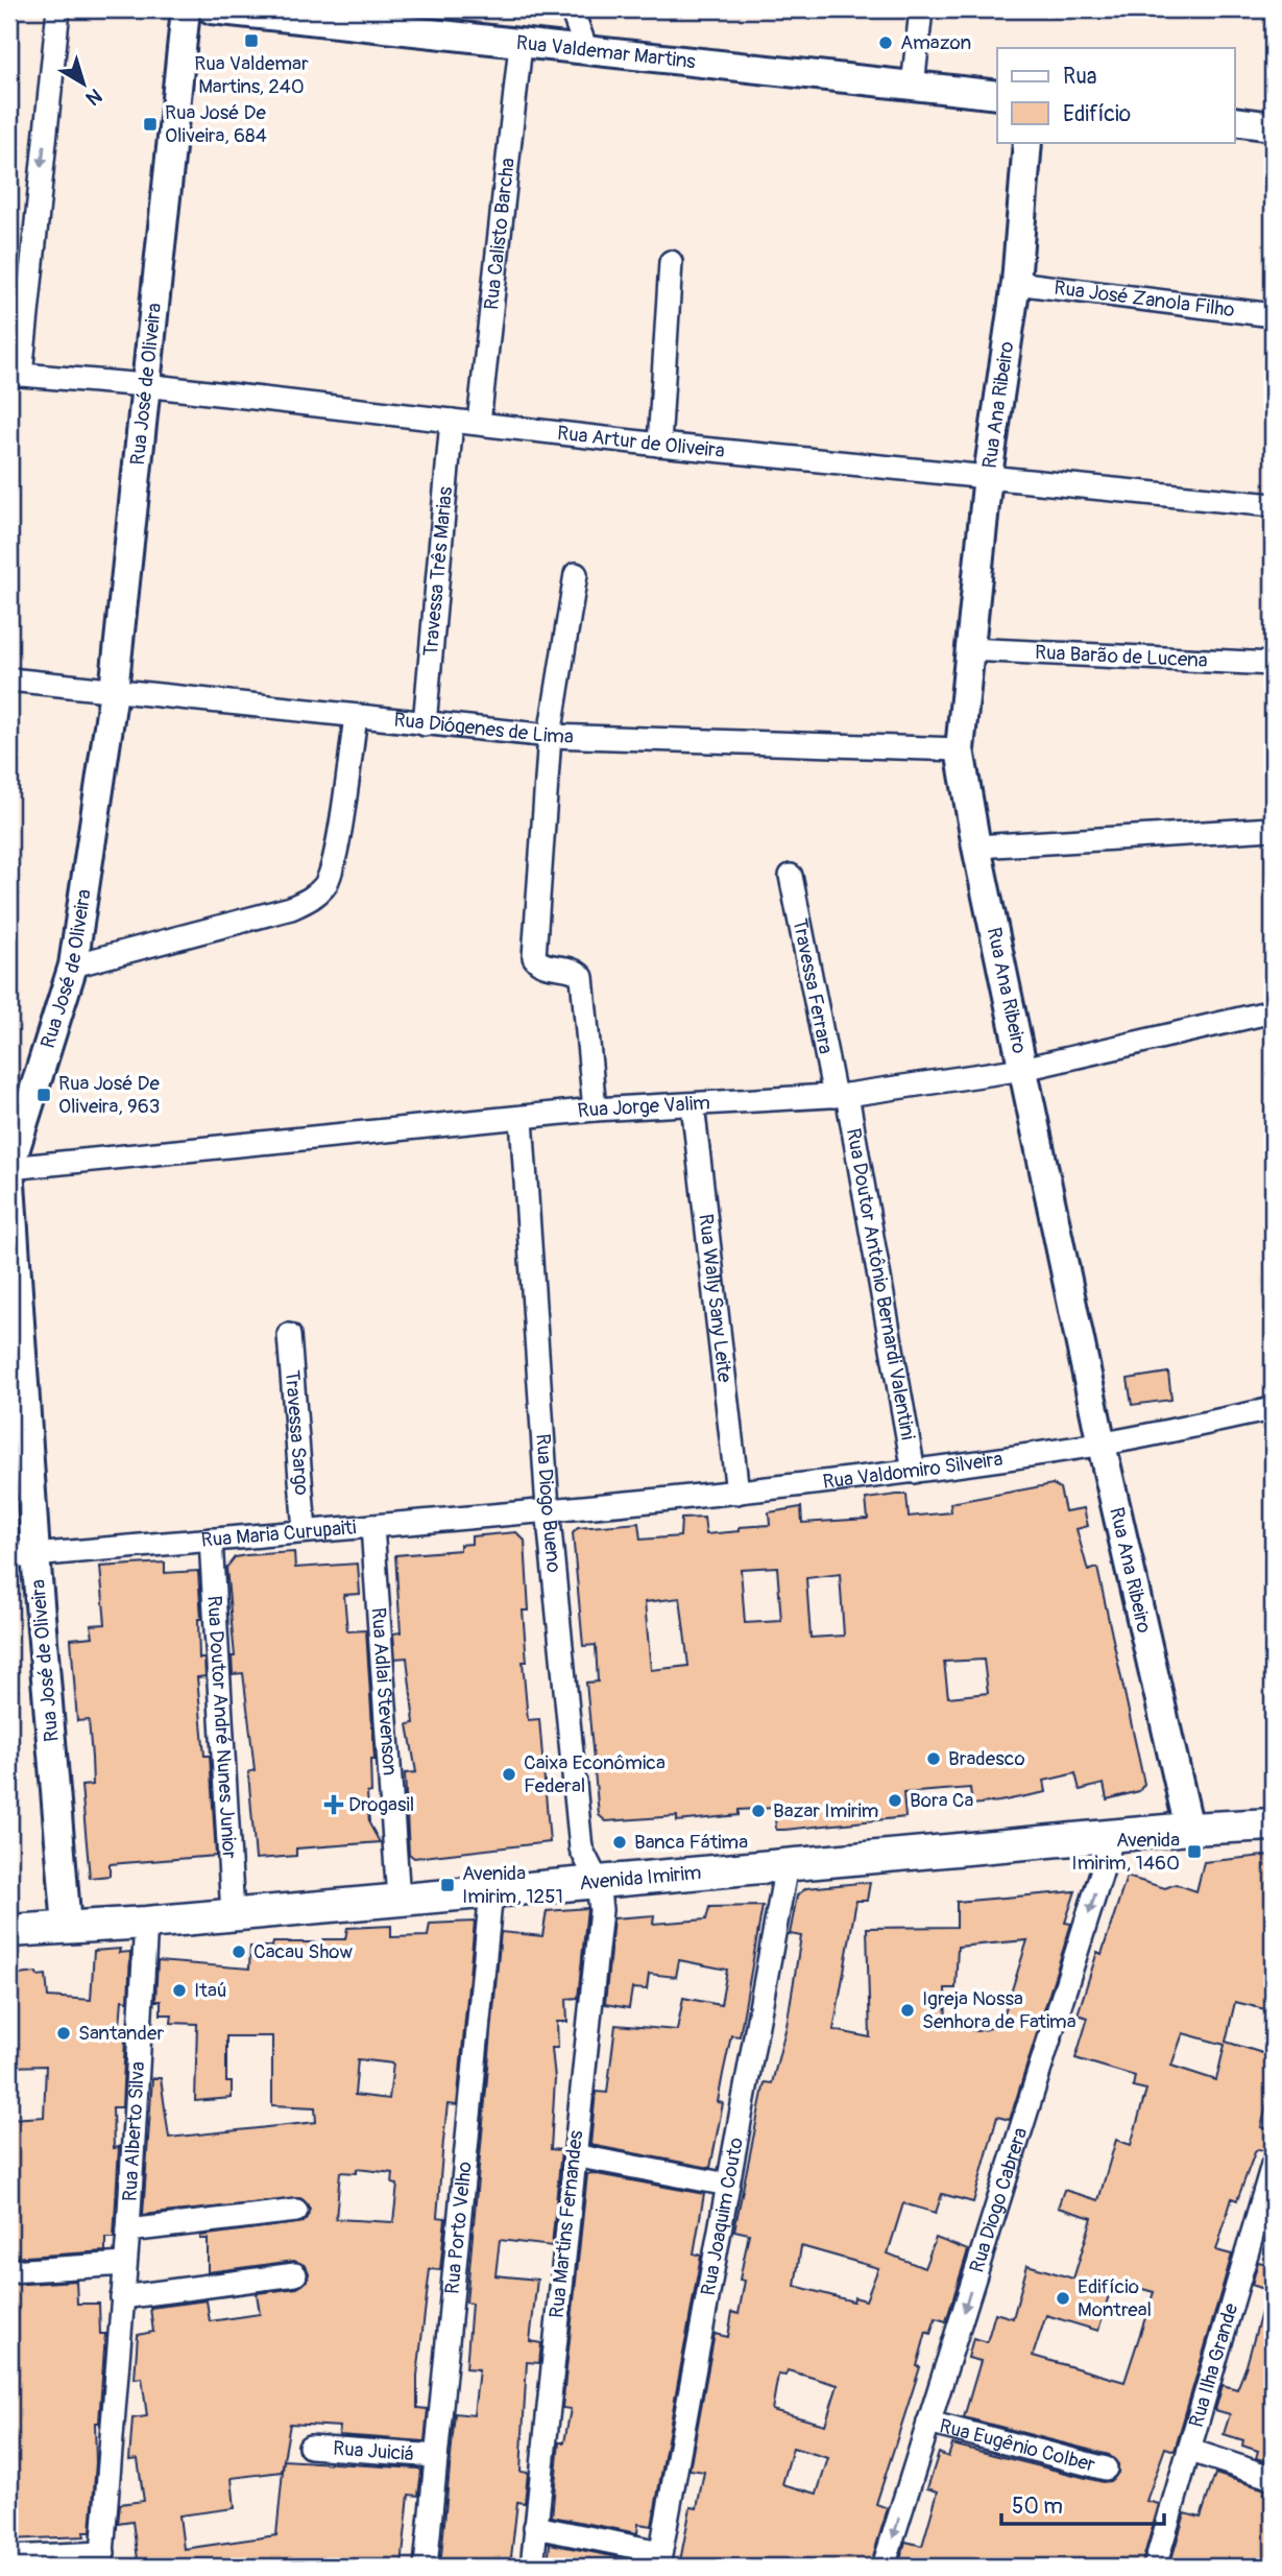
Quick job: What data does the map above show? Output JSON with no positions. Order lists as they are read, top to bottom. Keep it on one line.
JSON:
{"streets":{"main road":["Avenida Imirim"],"street":["Rua Valdemar Martins","Rua Calisto Barcha","Rua José Zanola Filho","Rua José de Oliveira","Rua Ana Ribeiro","Rua Artur de Oliveira","Travessa Três Marias","Rua Barão de Lucena","Rua Diógenes de Lima","Travessa Ferrara","Rua Jorge Valim","Rua Doutor Antônio Bernardi Valentini","Rua Wally Sany Leite","Travessa Sargo","Rua Valdomiro Silveira","Rua Diogo Bueno","Rua Maria Curupaiti","Rua Adlai Stevenson","Rua Doutor André Nunes Junior","Rua Alberto Silva","Rua Diogo Cabrera","Rua Joaquim Couto","Rua Martins Fernandes","Rua Porto Velho","Rua Ilha Grande","Rua Eugênio Colber","Rua Juiciá"]},"crossings":[["Rua Valdemar Martins","Rua Calisto Barcha"],["Rua Calisto Barcha","Rua Artur de Oliveira"],["Rua José Zanola Filho","Rua Ana Ribeiro"],["Rua José de Oliveira","Rua Artur de Oliveira"],["Rua José de Oliveira","Rua Diógenes de Lima"],["Rua José de Oliveira","Rua Jorge Valim"],["Rua José de Oliveira","Rua Maria Curupaiti"],["Rua José de Oliveira","Avenida Imirim"],["Rua Ana Ribeiro","Rua Artur de Oliveira"],["Rua Ana Ribeiro","Rua Barão de Lucena"],["Rua Ana Ribeiro","Rua Diógenes de Lima"],["Rua Ana Ribeiro","Rua Jorge Valim"],["Rua Ana Ribeiro","Rua Valdomiro Silveira"],["Rua Ana Ribeiro","Avenida Imirim"],["Rua Artur de Oliveira","Travessa Três Marias"],["Travessa Três Marias","Rua Diógenes de Lima"],["Travessa Ferrara","Rua Jorge Valim"],["Travessa Ferrara","Rua Doutor Antônio Bernardi Valentini"],["Rua Jorge Valim","Rua Doutor Antônio Bernardi Valentini"],["Rua Jorge Valim","Rua Wally Sany Leite"],["Rua Jorge Valim","Rua Diogo Bueno"],["Rua Doutor Antônio Bernardi Valentini","Rua Valdomiro Silveira"],["Rua Wally Sany Leite","Rua Valdomiro Silveira"],["Travessa Sargo","Rua Maria Curupaiti"],["Rua Valdomiro Silveira","Rua Diogo Bueno"],["Rua Valdomiro Silveira","Rua Maria Curupaiti"],["Rua Diogo Bueno","Rua Maria Curupaiti"],["Rua Diogo Bueno","Avenida Imirim"],["Rua Diogo Bueno","Rua Martins Fernandes"],["Rua Maria Curupaiti","Rua Adlai Stevenson"],["Rua Maria Curupaiti","Rua Doutor André Nunes Junior"],["Rua Adlai Stevenson","Avenida Imirim"],["Rua Doutor André Nunes Junior","Avenida Imirim"],["Avenida Imirim","Rua Alberto Silva"],["Avenida Imirim","Rua Diogo Cabrera"],["Avenida Imirim","Rua Joaquim Couto"],["Avenida Imirim","Rua Martins Fernandes"],["Avenida Imirim","Rua Porto Velho"],["Rua Diogo Cabrera","Rua Eugênio Colber"],["Rua Porto Velho","Rua Juiciá"]],"one_way":["Rua Diogo Cabrera"],"places":{"transit":["Rua Valdemar Martins, 240","Rua José De Oliveira, 684","Rua José De Oliveira, 963","Avenida Imirim, 1460","Avenida Imirim, 1251"],"other":["Amazon","Bradesco","Caixa Econômica Federal","Bora Ca","Bazar Imirim","Banca Fátima","Cacau Show","Itaú","Igreja Nossa Senhora de Fatima","Santander","Edifício Montreal"],"health":["Drogasil"]},"legend":["Rua","Edifício"],"scale_bar":"50 m","north":"bottom right"}
